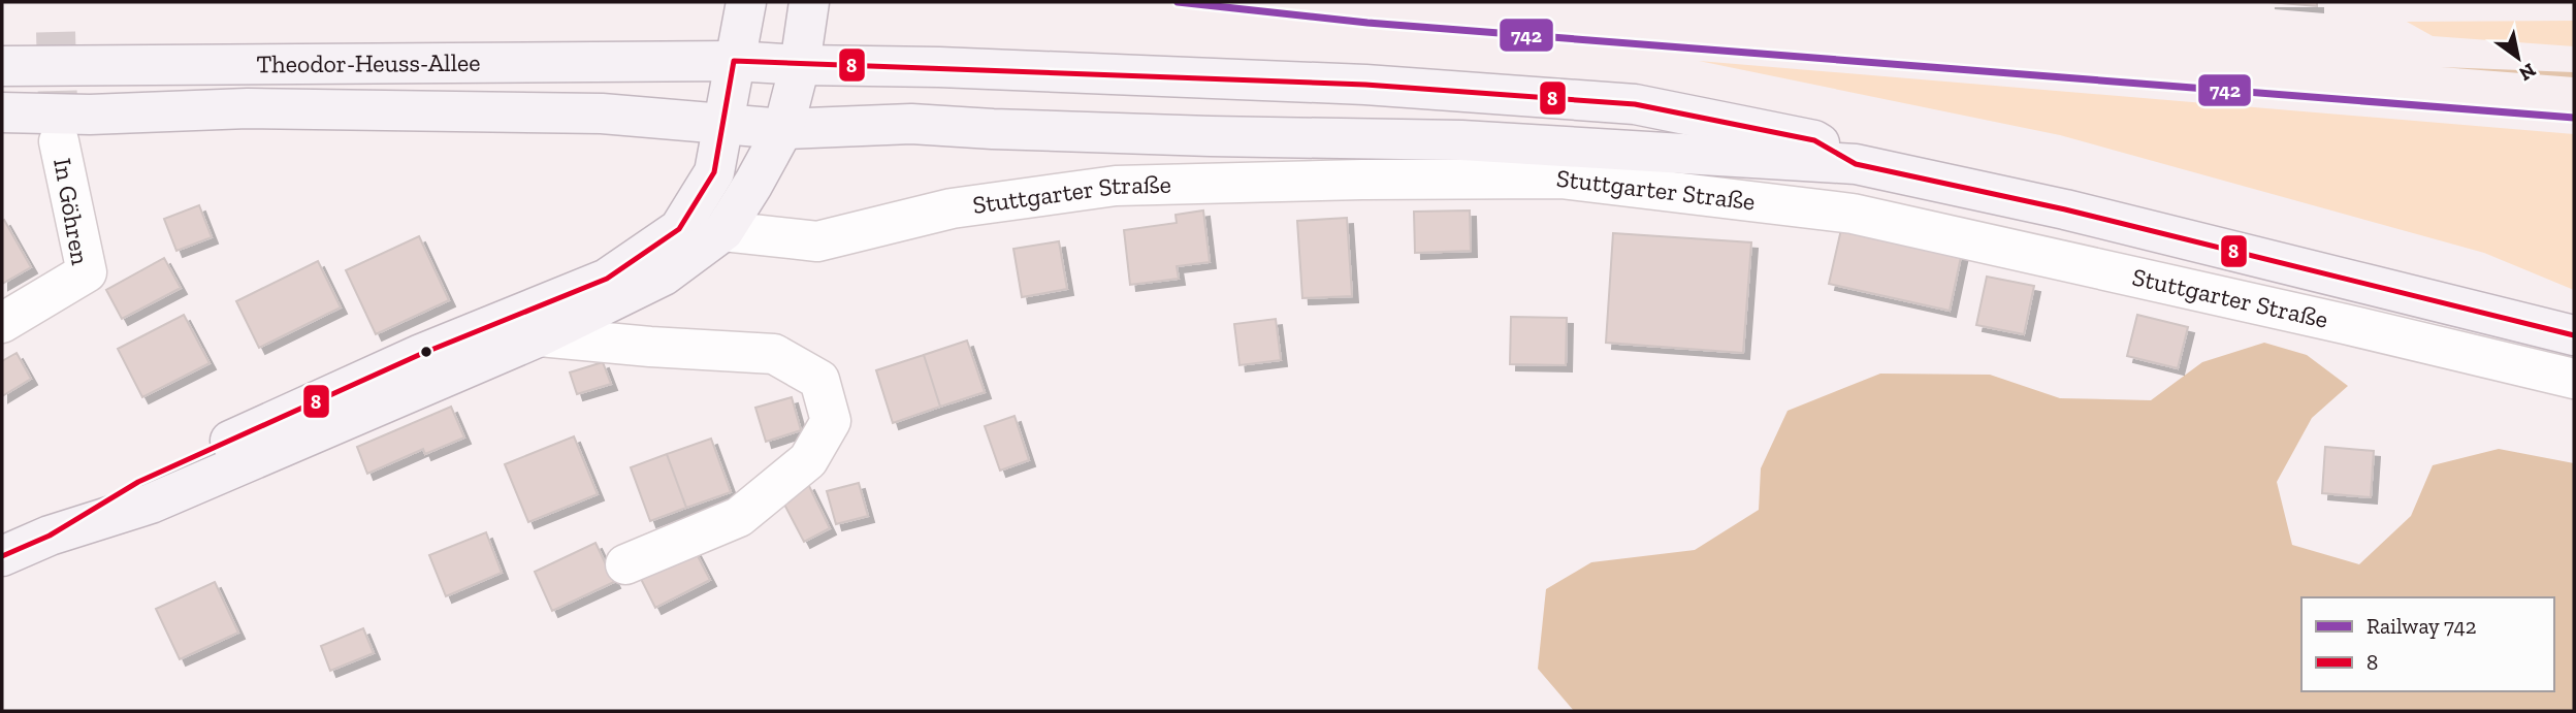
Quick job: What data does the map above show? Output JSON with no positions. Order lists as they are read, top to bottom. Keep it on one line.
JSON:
{"streets":{"main road":["Theodor-Heuss-Allee"],"street":["Stuttgarter Straße","In Göhren"]},"lines":["rail line 742","transit line 8"],"legend":["Railway 742","8"],"north":"bottom right"}
